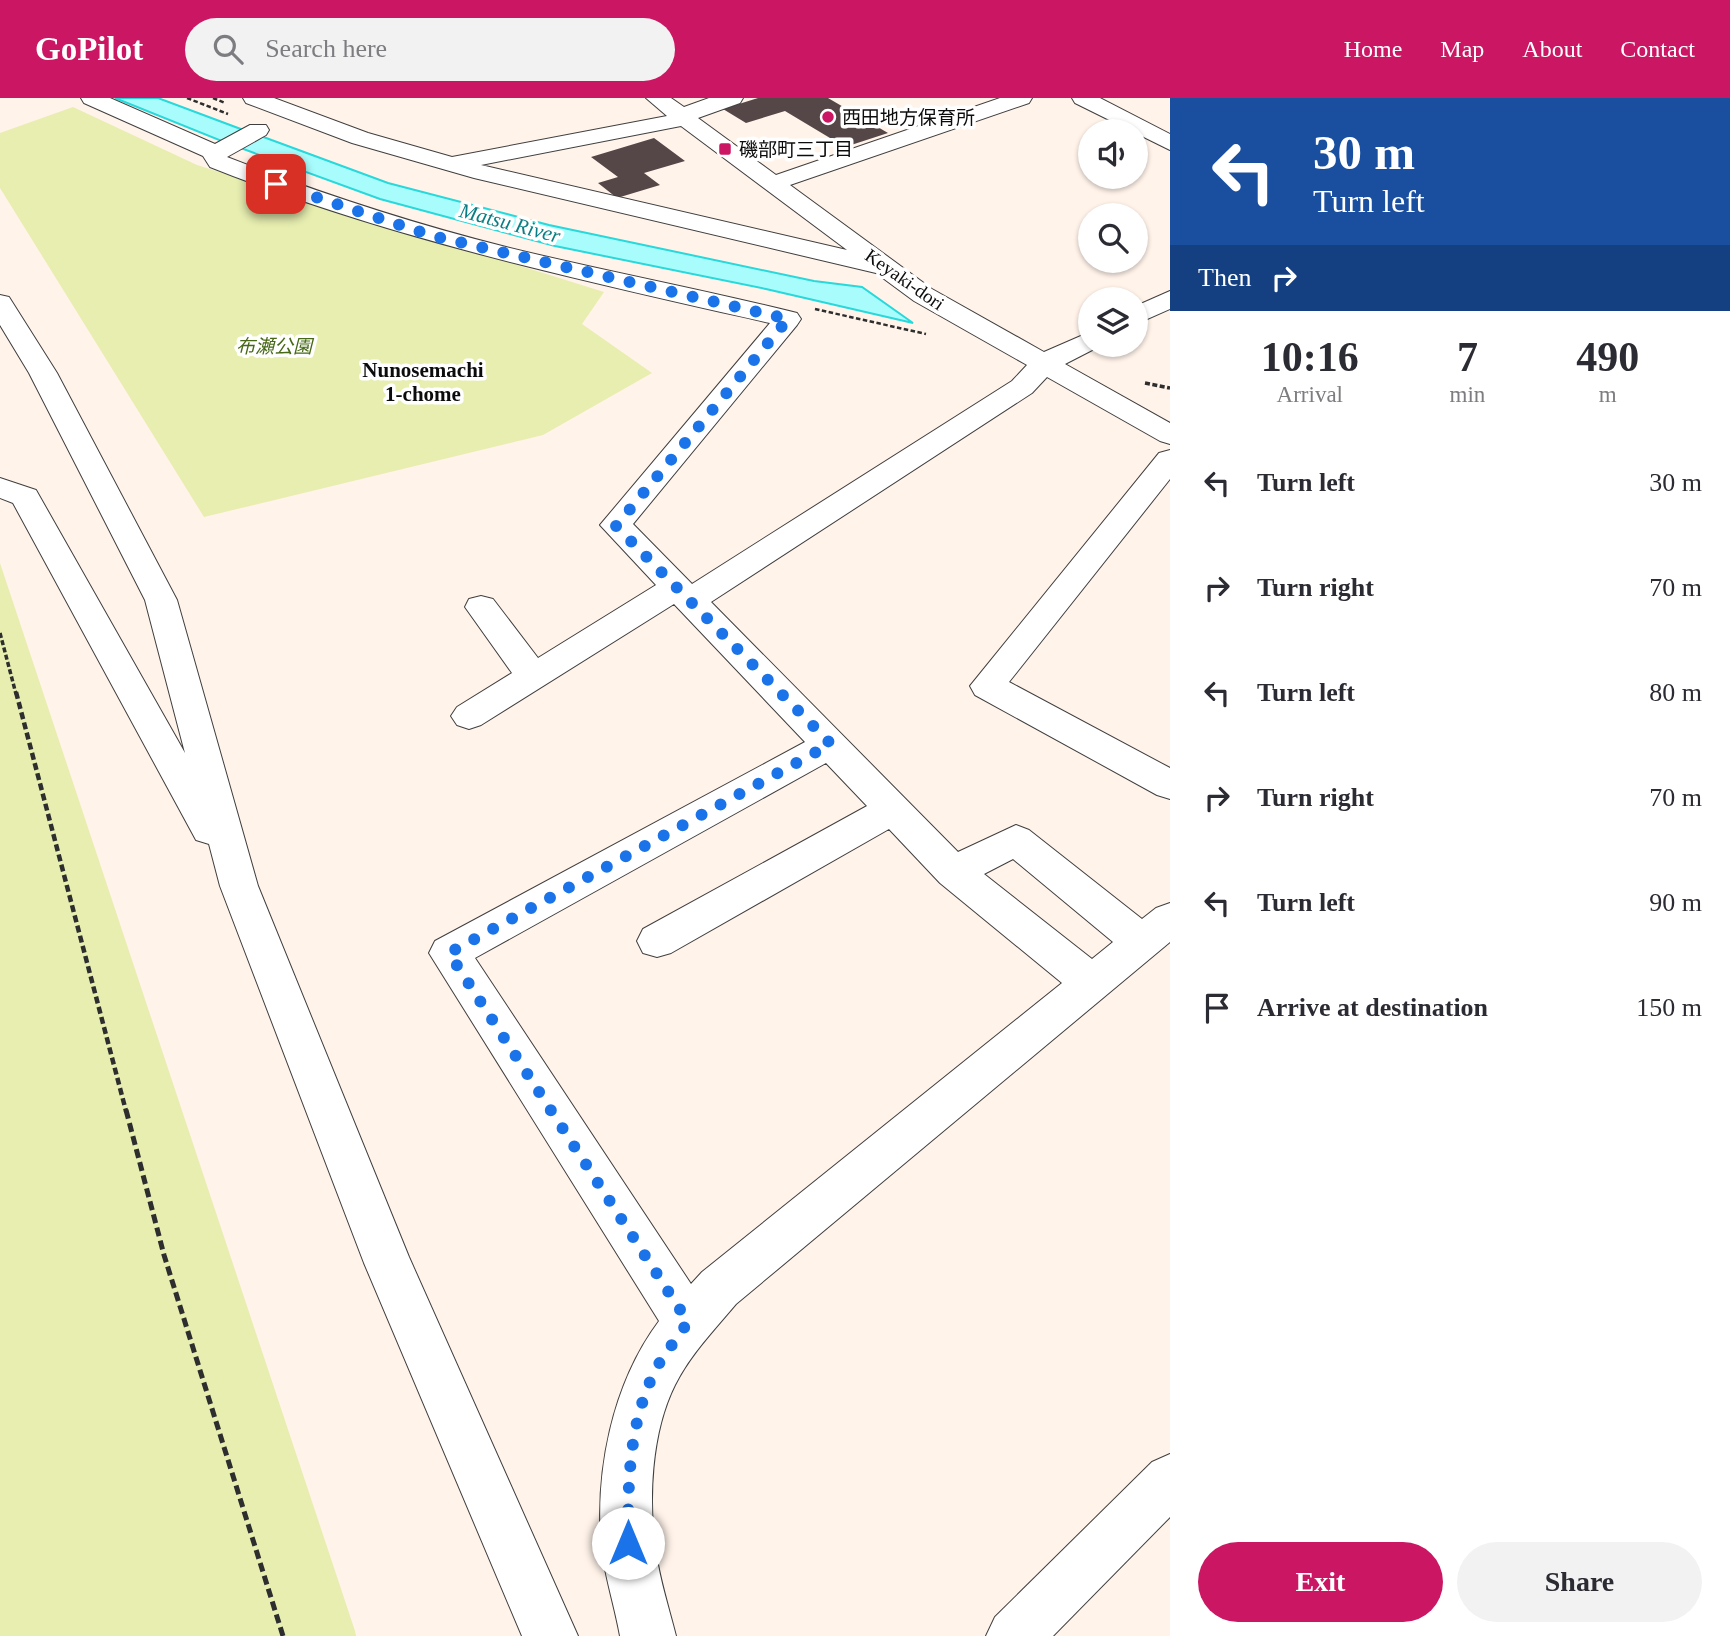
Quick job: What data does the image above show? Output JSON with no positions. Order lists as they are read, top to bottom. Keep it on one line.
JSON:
{"streets":{"street":["Keyaki-dori"]},"districts":["Nunosemachi 1-chome"],"water":["Matsu River"],"parks":["布瀬公園"],"places":{"other":["西田地方保育所"],"transit":["磯部町三丁目"]},"page":{"header":"GoPilot","search":"Search here","nav":["Home","Map","About","Contact"],"turn":["30 m","Turn left"],"then":"Then","eta":["10:16","Arrival","7","min","490","m"],"list":[{"name":"Turn left","value":"30 m"},{"name":"Turn right","value":"70 m"},{"name":"Turn left","value":"80 m"},{"name":"Turn right","value":"70 m"},{"name":"Turn left","value":"90 m"},{"name":"Arrive at destination","value":"150 m"}],"buttons":["Exit","Share"]}}
